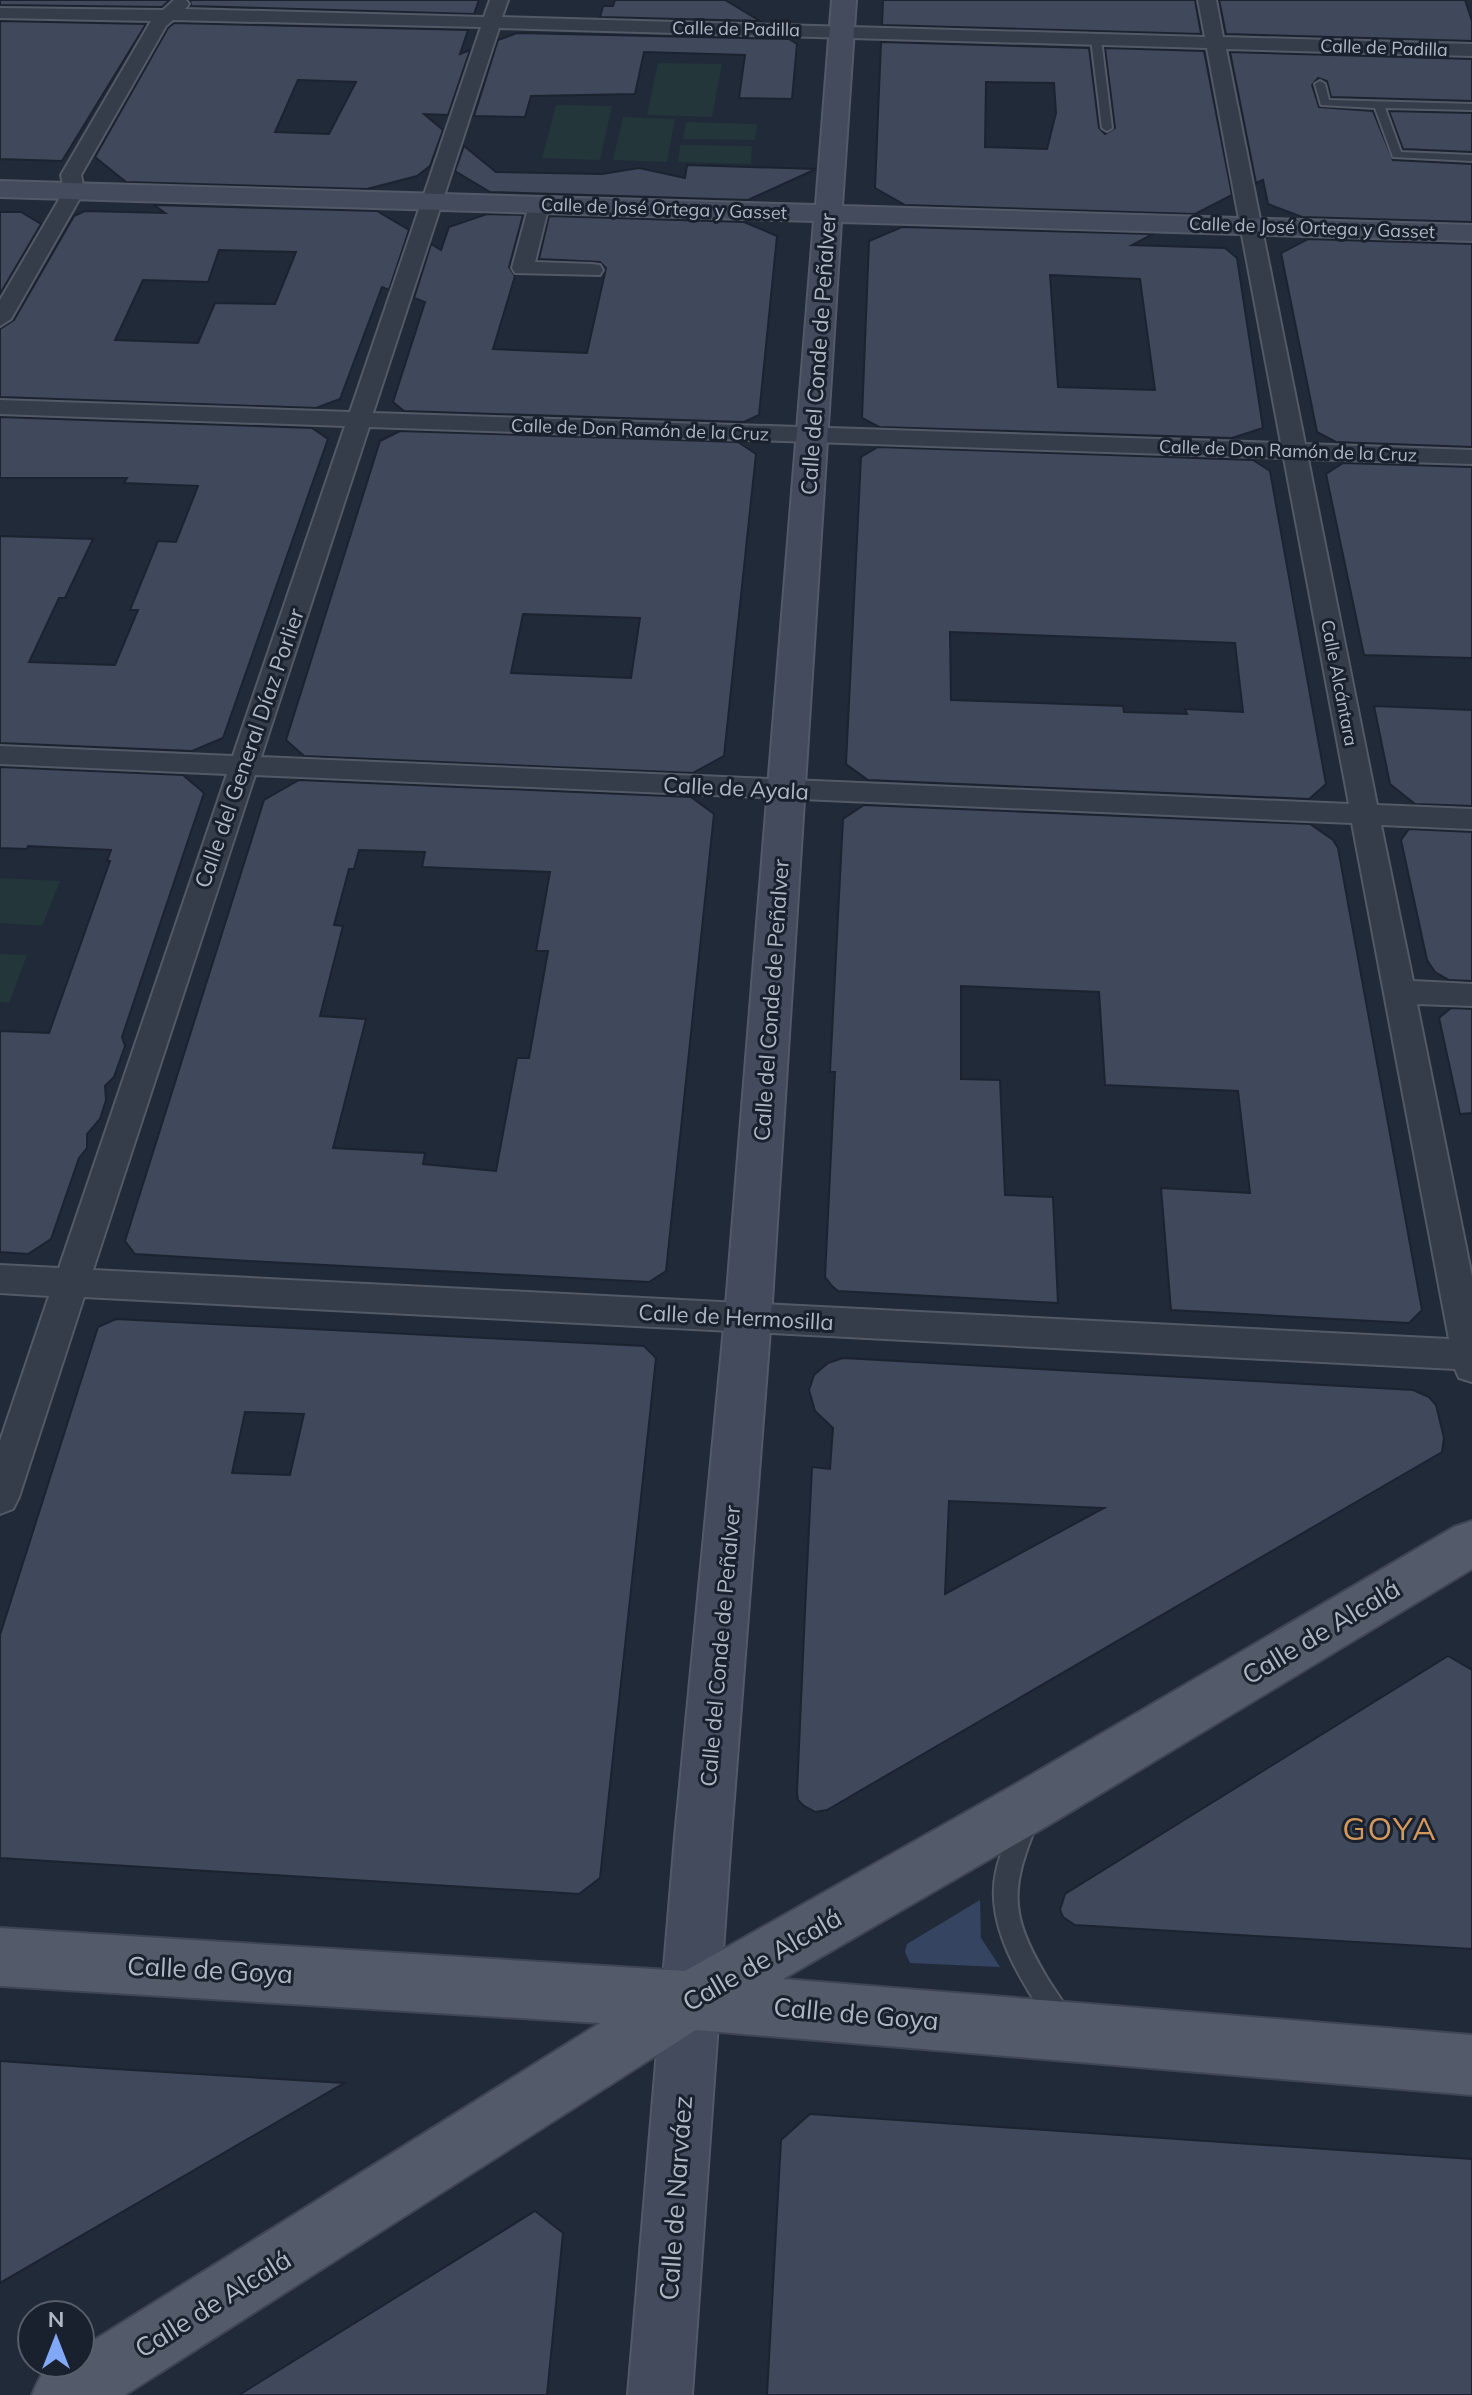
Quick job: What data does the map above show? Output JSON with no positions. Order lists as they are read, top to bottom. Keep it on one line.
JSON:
{"streets":{"main road":["Calle de Alcalá","Calle de Goya"],"street":["Calle de Padilla","Calle de José Ortega y Gasset","Calle del Conde de Peñalver","Calle de Don Ramón de la Cruz","Calle Alcántara","Calle del General Díaz Porlier","Calle de Ayala","Calle de Hermosilla","Calle de Narváez"]},"crossings":[["Calle de Padilla","Calle del Conde de Peñalver"],["Calle de Padilla","Calle Alcántara"],["Calle de Padilla","Calle del General Díaz Porlier"],["Calle de José Ortega y Gasset","Calle del Conde de Peñalver"],["Calle de José Ortega y Gasset","Calle Alcántara"],["Calle de José Ortega y Gasset","Calle del General Díaz Porlier"],["Calle del Conde de Peñalver","Calle de Don Ramón de la Cruz"],["Calle del Conde de Peñalver","Calle de Ayala"],["Calle del Conde de Peñalver","Calle de Hermosilla"],["Calle del Conde de Peñalver","Calle de Alcalá"],["Calle del Conde de Peñalver","Calle de Goya"],["Calle del Conde de Peñalver","Calle de Narváez"],["Calle de Don Ramón de la Cruz","Calle Alcántara"],["Calle de Don Ramón de la Cruz","Calle del General Díaz Porlier"],["Calle Alcántara","Calle de Ayala"],["Calle Alcántara","Calle de Hermosilla"],["Calle del General Díaz Porlier","Calle de Ayala"],["Calle del General Díaz Porlier","Calle de Hermosilla"],["Calle de Alcalá","Calle de Goya"],["Calle de Alcalá","Calle de Narváez"],["Calle de Goya","Calle de Narváez"]],"districts":["GOYA"],"north":"top"}
